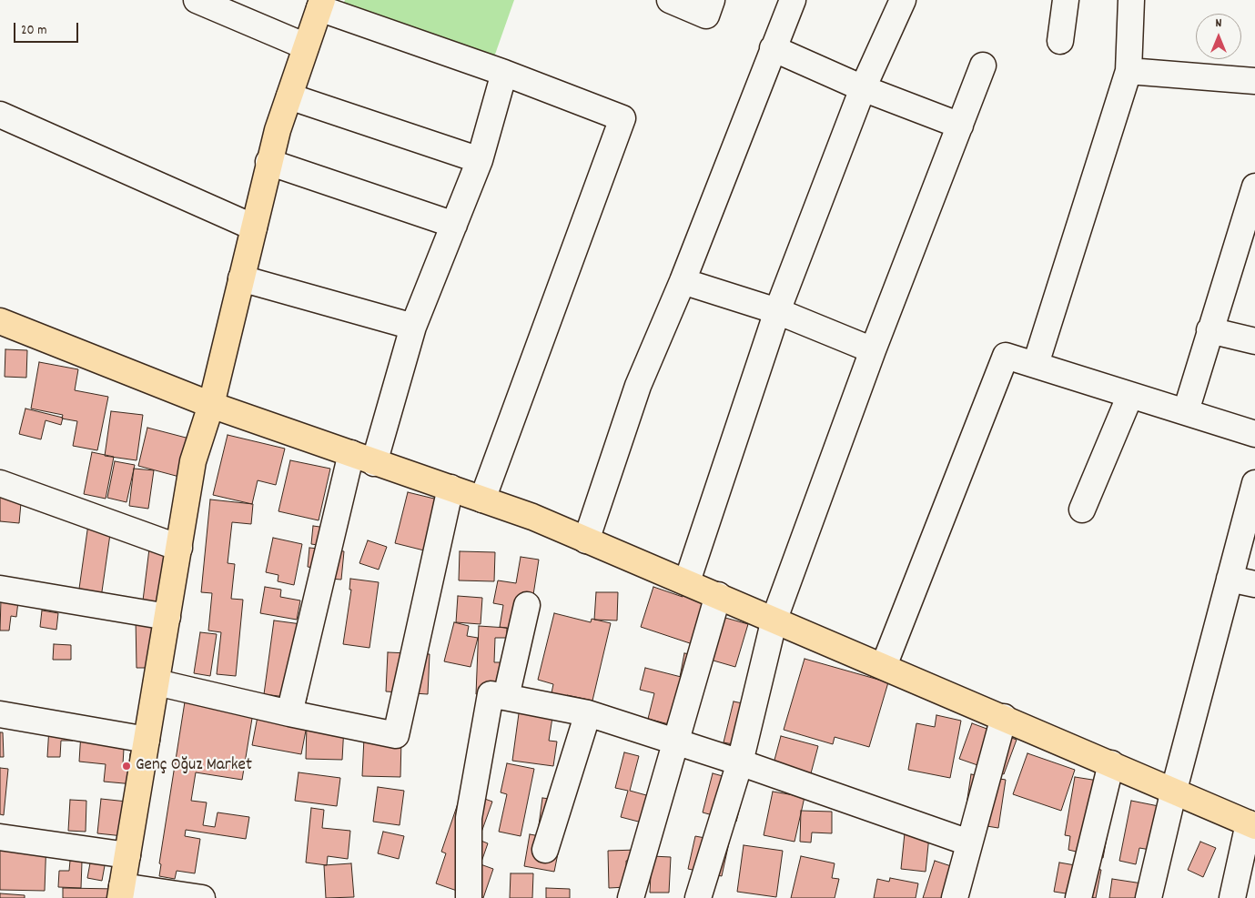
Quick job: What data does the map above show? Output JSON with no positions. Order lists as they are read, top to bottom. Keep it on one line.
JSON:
{"places":["Genç Oğuz Market"],"scale_bar":"20 m","north":"top"}
